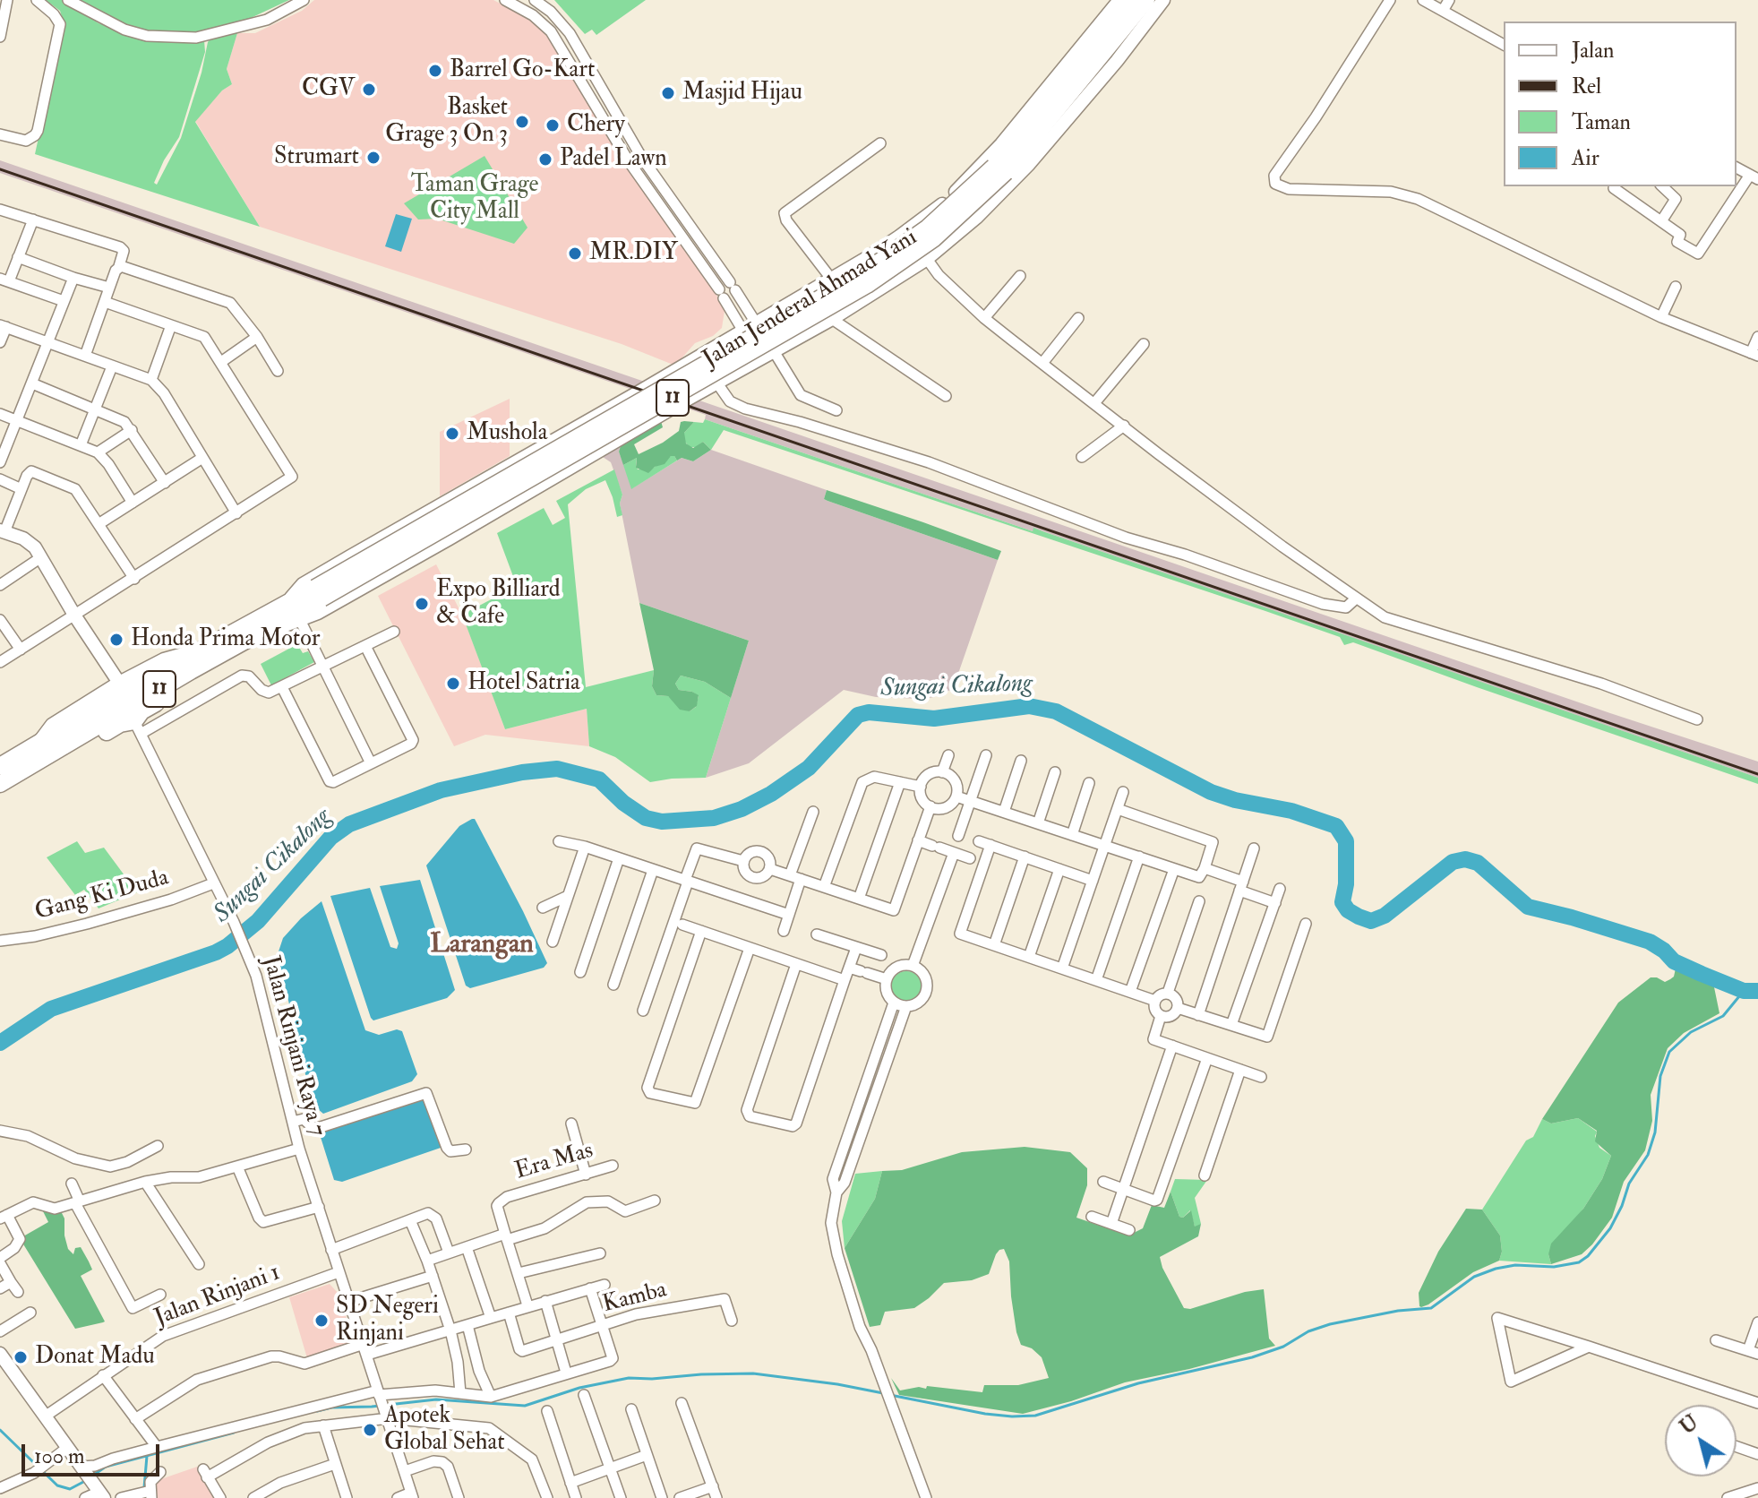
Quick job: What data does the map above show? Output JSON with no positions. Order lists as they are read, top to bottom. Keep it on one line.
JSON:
{"streets":{"highway":["Jalan Jenderal Ahmad Yani","11"],"street":["Gang Ki Duda","Jalan Rinjani Raya 7","Era Mas","Jalan Rinjani 1","Kamba"]},"crossings":[["Gang Ki Duda","Jalan Rinjani Raya 7"],["Jalan Rinjani Raya 7","Jalan Rinjani 1"],["Jalan Rinjani Raya 7","Kamba"]],"districts":["Larangan"],"water":["Sungai Cikalong"],"parks":["Taman Grage City Mall"],"places":["Barrel Go-Kart","CGV","Masjid Hijau","Basket Grage 3 On 3","Chery","Strumart","Padel Lawn","MR.DIY","Mushola","Expo Billiard & Cafe","Honda Prima Motor","Hotel Satria","SD Negeri Rinjani","Donat Madu","Apotek Global Sehat"],"legend":["Jalan","Rel","Taman","Air"],"scale_bar":"100 m","north":"top left"}
